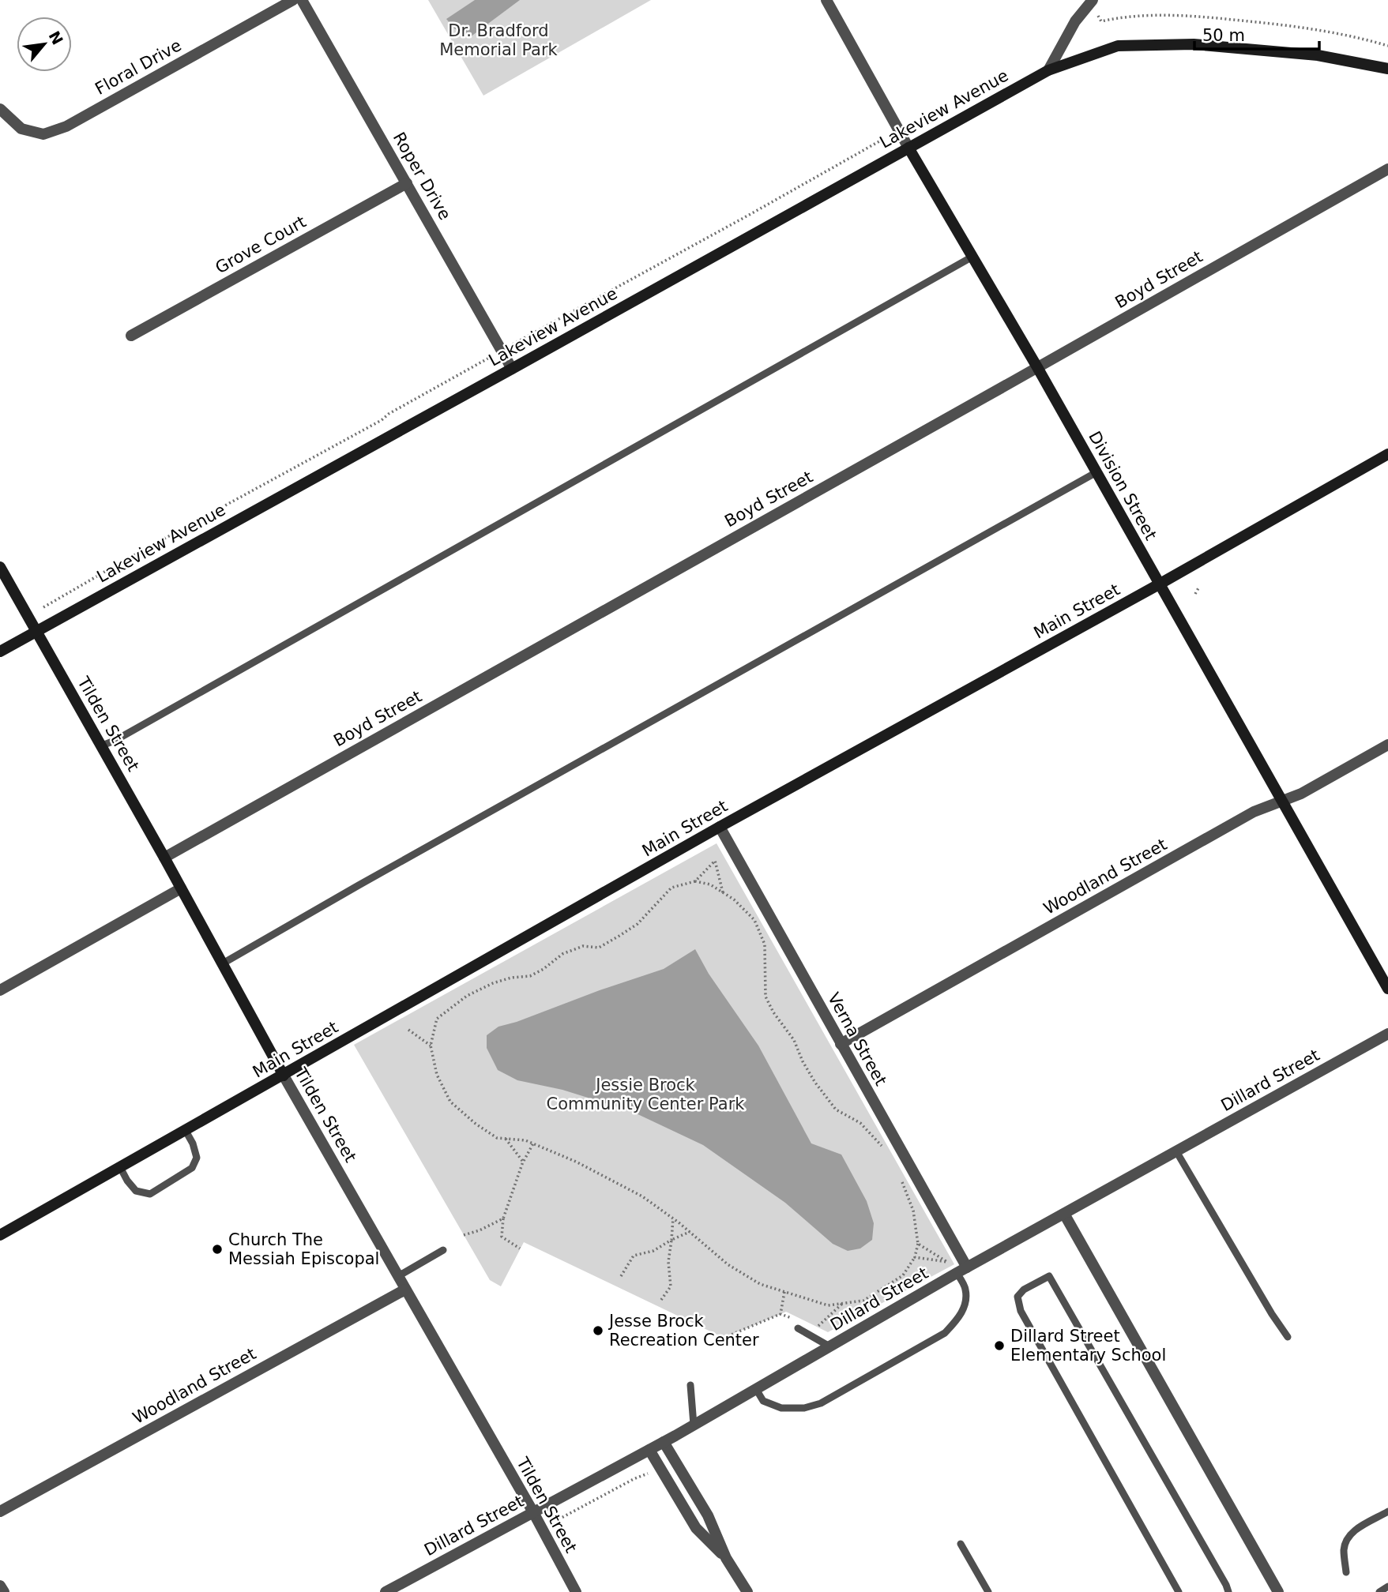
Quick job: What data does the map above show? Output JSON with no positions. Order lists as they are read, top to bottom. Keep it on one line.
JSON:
{"streets":{"street":["Floral Drive","Lakeview Avenue","Roper Drive","Grove Court","Boyd Street","Division Street","Main Street","Tilden Street","Woodland Street","Verna Street","Dillard Street"]},"crossings":[["Lakeview Avenue","Roper Drive"],["Lakeview Avenue","Division Street"],["Lakeview Avenue","Tilden Street"],["Roper Drive","Grove Court"],["Boyd Street","Division Street"],["Boyd Street","Tilden Street"],["Division Street","Main Street"],["Division Street","Woodland Street"],["Main Street","Tilden Street"],["Main Street","Verna Street"],["Tilden Street","Woodland Street"],["Tilden Street","Dillard Street"],["Woodland Street","Verna Street"],["Verna Street","Dillard Street"]],"parks":["Dr. Bradford Memorial Park","Jessie Brock Community Center Park"],"places":["Church The Messiah Episcopal","Jesse Brock Recreation Center","Dillard Street Elementary School"],"scale_bar":"50 m","north":"top right"}
